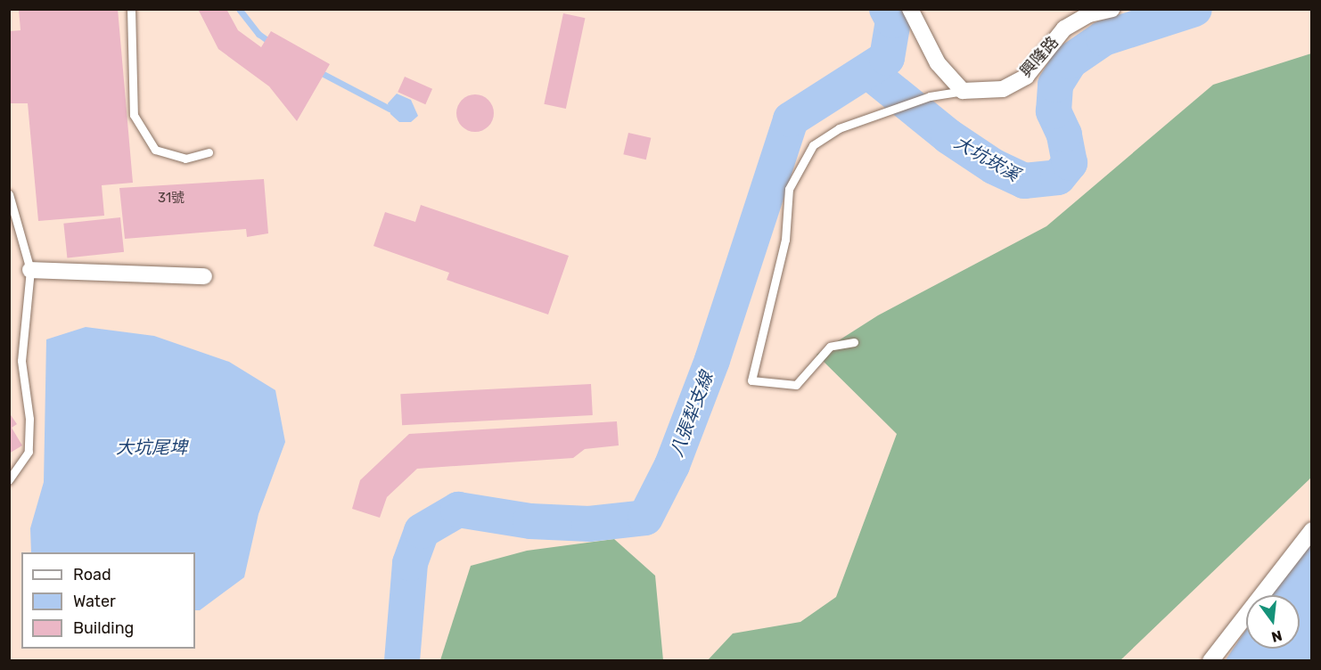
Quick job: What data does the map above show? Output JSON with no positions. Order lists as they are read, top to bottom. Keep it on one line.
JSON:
{"streets":{"street":["興隆路"]},"water":["大坑崁溪","八張犁支線","大坑尾埤"],"house_numbers":["31號"],"legend":["Road","Water","Building"],"north":"bottom"}
